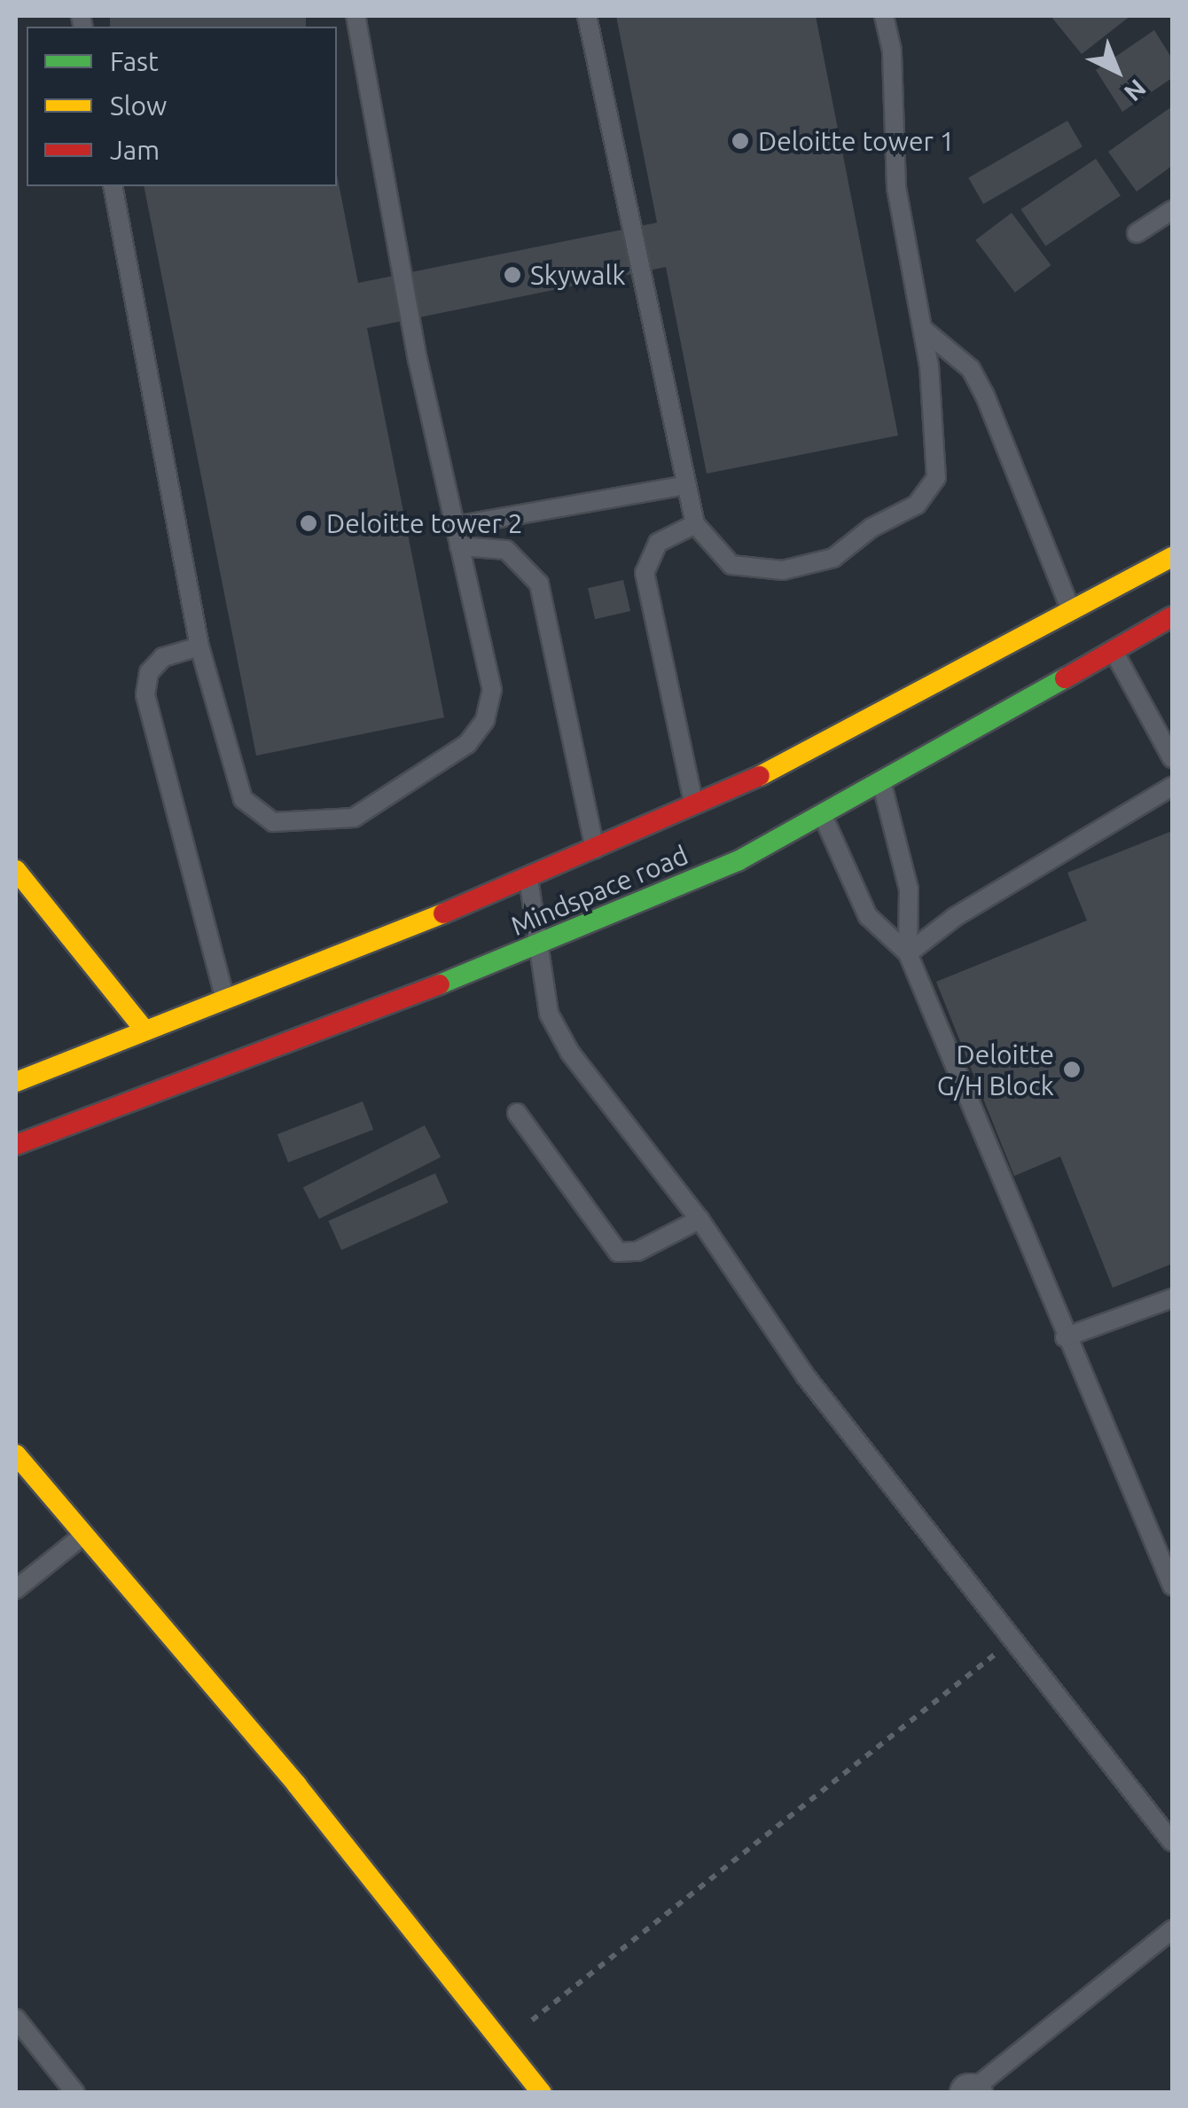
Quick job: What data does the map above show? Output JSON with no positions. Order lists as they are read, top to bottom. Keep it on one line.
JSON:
{"streets":{"main road":["Mindspace road"]},"places":["Deloitte tower 1","Skywalk","Deloitte tower 2","Deloitte G/H Block"],"legend":["Fast","Slow","Jam"],"north":"bottom right"}
